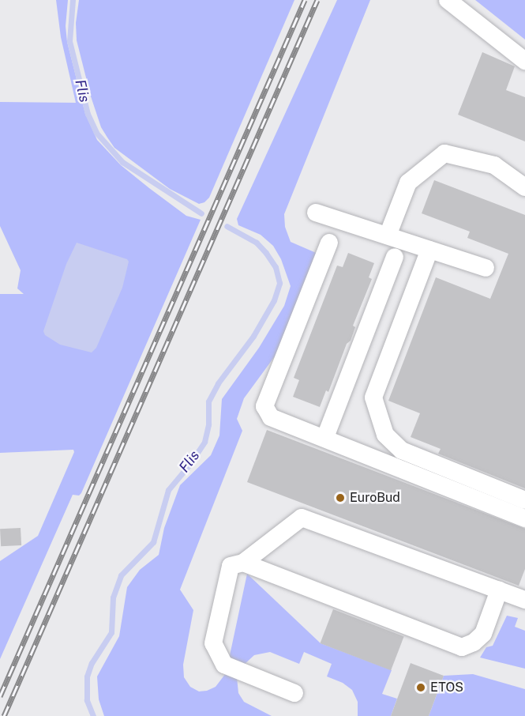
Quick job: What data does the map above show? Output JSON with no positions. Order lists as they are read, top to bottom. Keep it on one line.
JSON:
{"water":["Flis"],"places":["EuroBud","ETOS"]}
